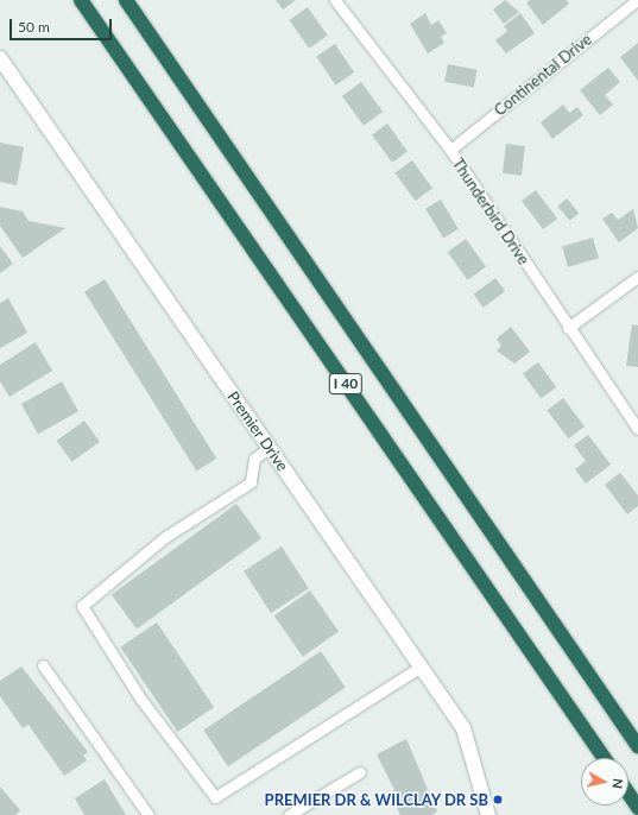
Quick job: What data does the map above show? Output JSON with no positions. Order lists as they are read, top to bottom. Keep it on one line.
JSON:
{"streets":{"highway":["I 40"],"street":["Continental Drive","Thunderbird Drive","Premier Drive"]},"crossings":[["Continental Drive","Thunderbird Drive"]],"places":["PREMIER DR & WILCLAY DR SB"],"scale_bar":"50 m","north":"right"}
